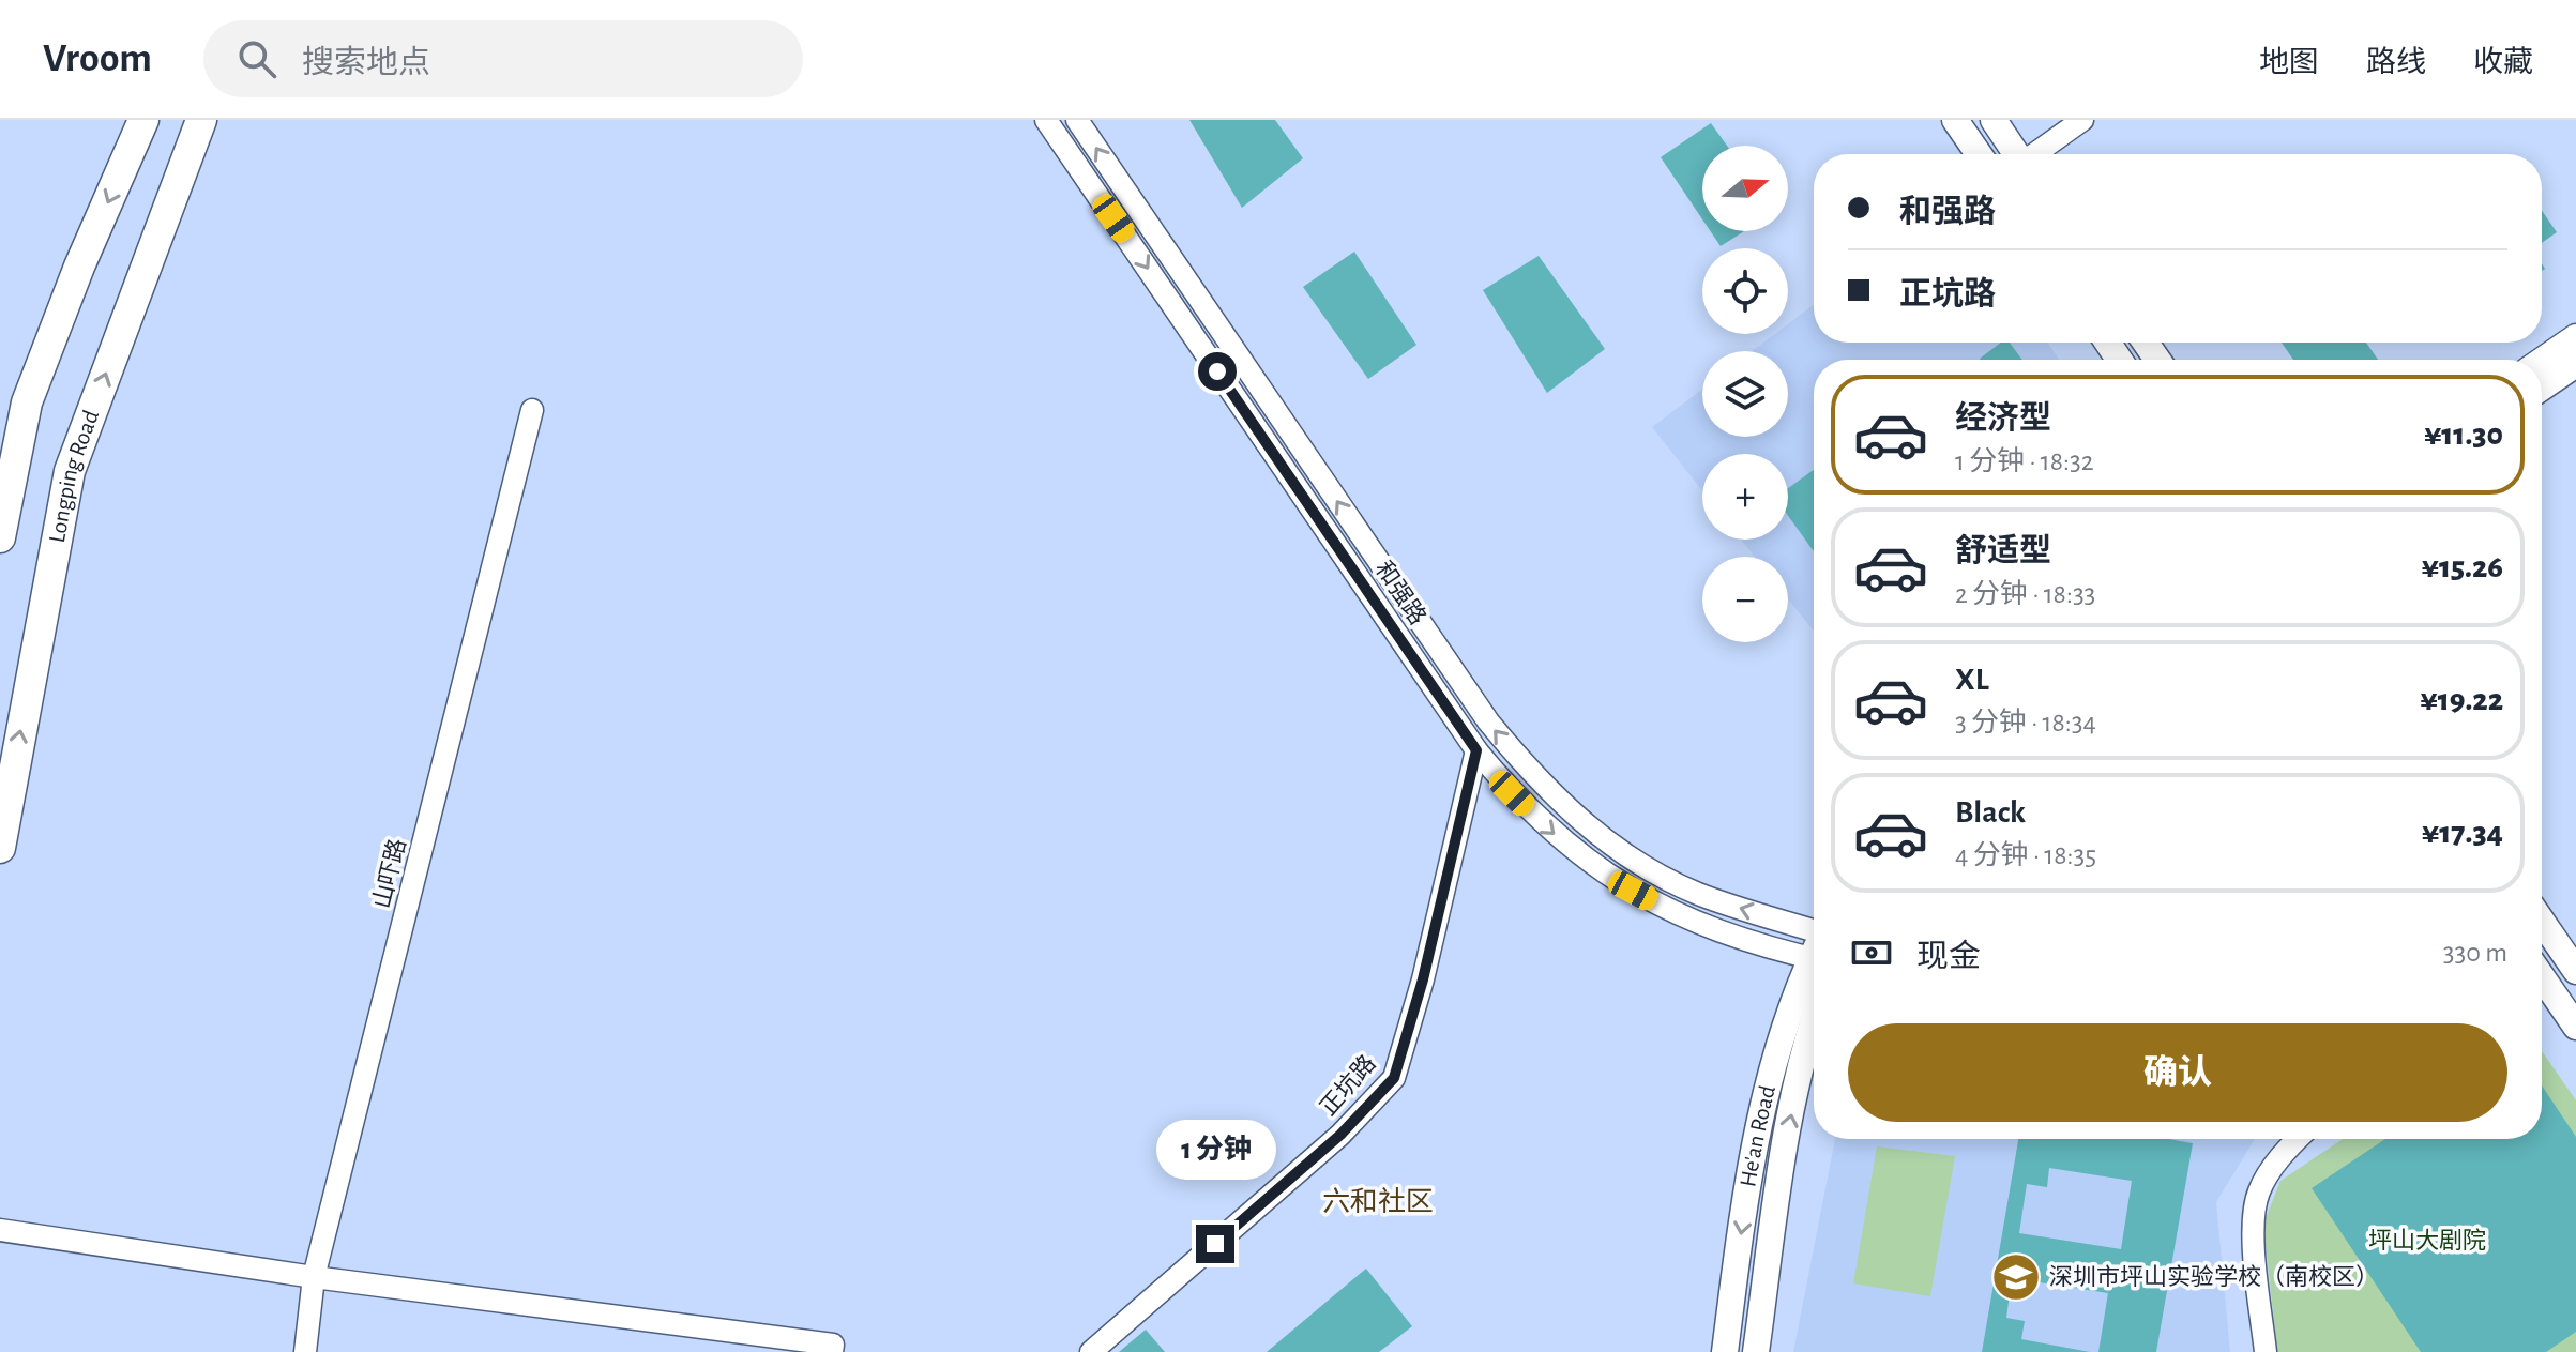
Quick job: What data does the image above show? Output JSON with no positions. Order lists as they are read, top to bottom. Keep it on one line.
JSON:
{"streets":{"main road":["Longping Road"],"street":["和强路","山吓路","正坑路","He'an Road"]},"crossings":[["和强路","正坑路"]],"districts":["六和社区"],"parks":["坪山大剧院"],"places":{"school or university":["深圳市坪山实验学校（南校区）"]},"north":"right","page":{"header":"Vroom","search":"搜索地点","nav":["地图","路线","收藏"],"map_buttons":["+","−"],"banner":["和强路","正坑路"],"list":[{"name":"经济型","note":"1 分钟 · 18:32","value":"¥11.30"},{"name":"舒适型","note":"2 分钟 · 18:33","value":"¥15.26"},{"name":"XL","note":"3 分钟 · 18:34","value":"¥19.22"},{"name":"Black","note":"4 分钟 · 18:35","value":"¥17.34"}],"pay":["现金","330 m"],"buttons":"确认","bubble":"1 分钟"}}
